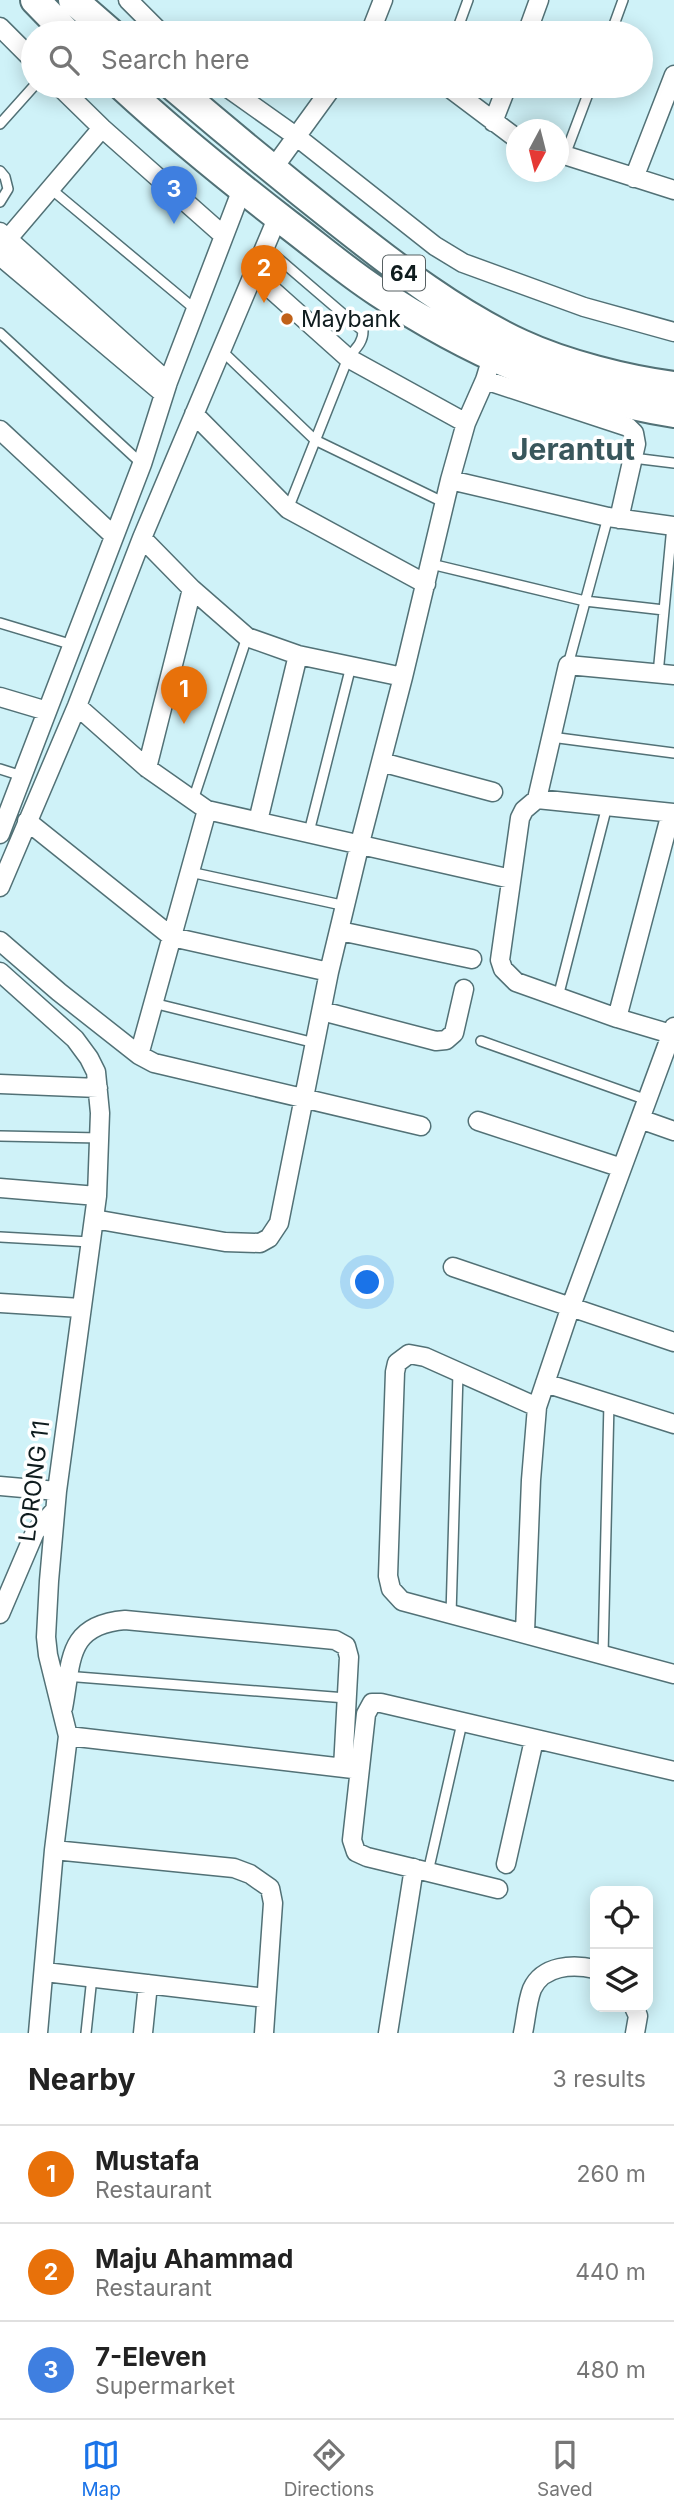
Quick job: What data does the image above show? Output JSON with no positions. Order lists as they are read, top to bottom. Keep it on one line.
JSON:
{"streets":{"main road":["64"],"street":["LORONG 11"]},"districts":["Jerantut"],"places":["Maybank"],"north":"bottom","page":{"search":"Search here","pins":["3","2","1"],"heading":["Nearby","3 results"],"list":[{"mark":"1","name":"Mustafa","note":"Restaurant","value":"260 m"},{"mark":"2","name":"Maju Ahammad","note":"Restaurant","value":"440 m"},{"mark":"3","name":"7-Eleven","note":"Supermarket","value":"480 m"}],"nav":["Map","Directions","Saved"]}}
